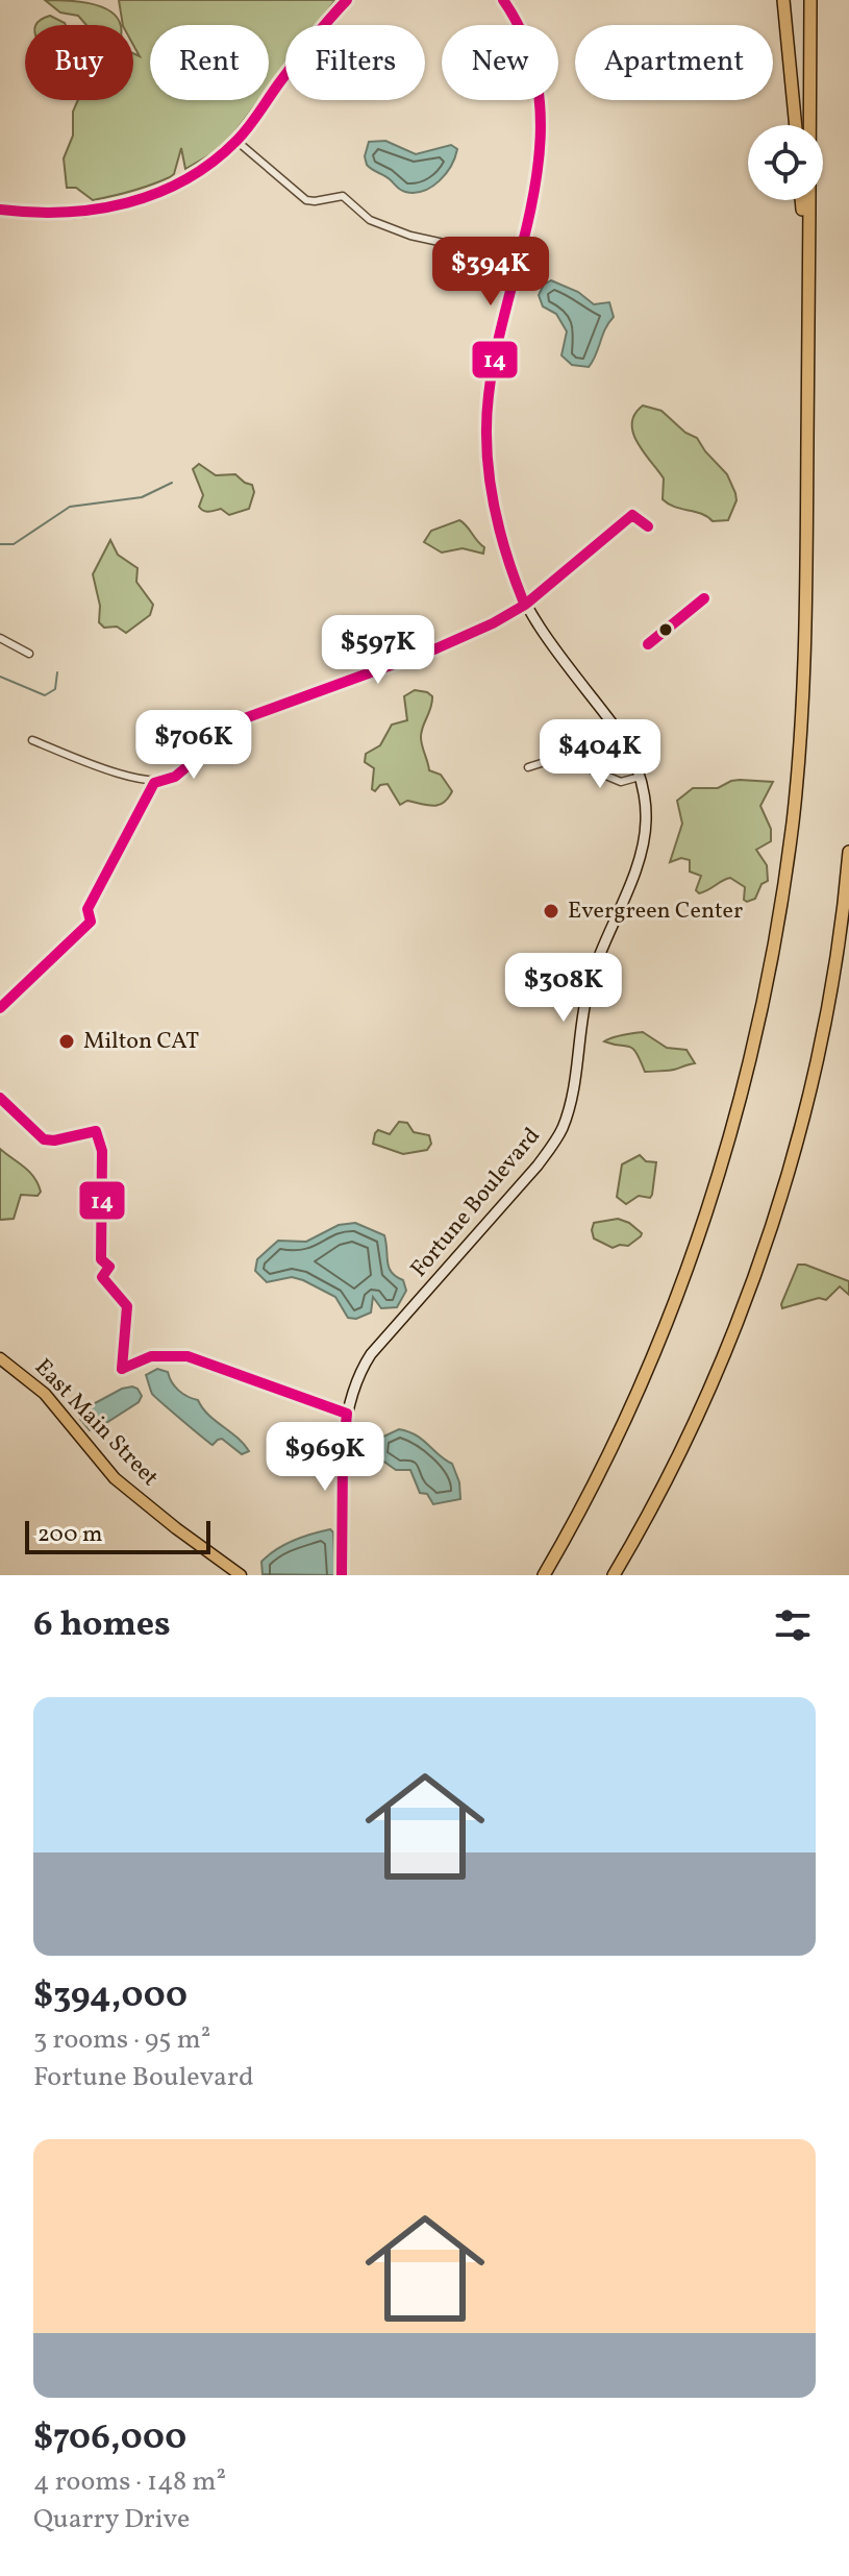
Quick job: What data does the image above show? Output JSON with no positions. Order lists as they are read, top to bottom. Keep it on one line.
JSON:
{"streets":{"main road":["Fortune Boulevard","East Main Street"]},"places":["Evergreen Center","Milton CAT"],"lines":["transit line 14"],"scale_bar":"200 m","page":{"chip":["Buy","Rent","Filters","New","Apartment"],"price":["$394K","$597K","$706K","$404K","$308K","$969K"],"scale":"200 m","heading":"6 homes","list":[{"name":"$394,000","note":"3 rooms · 95 m² · Fortune Boulevard"},{"name":"$706,000","note":"4 rooms · 148 m² · Quarry Drive"}]}}
